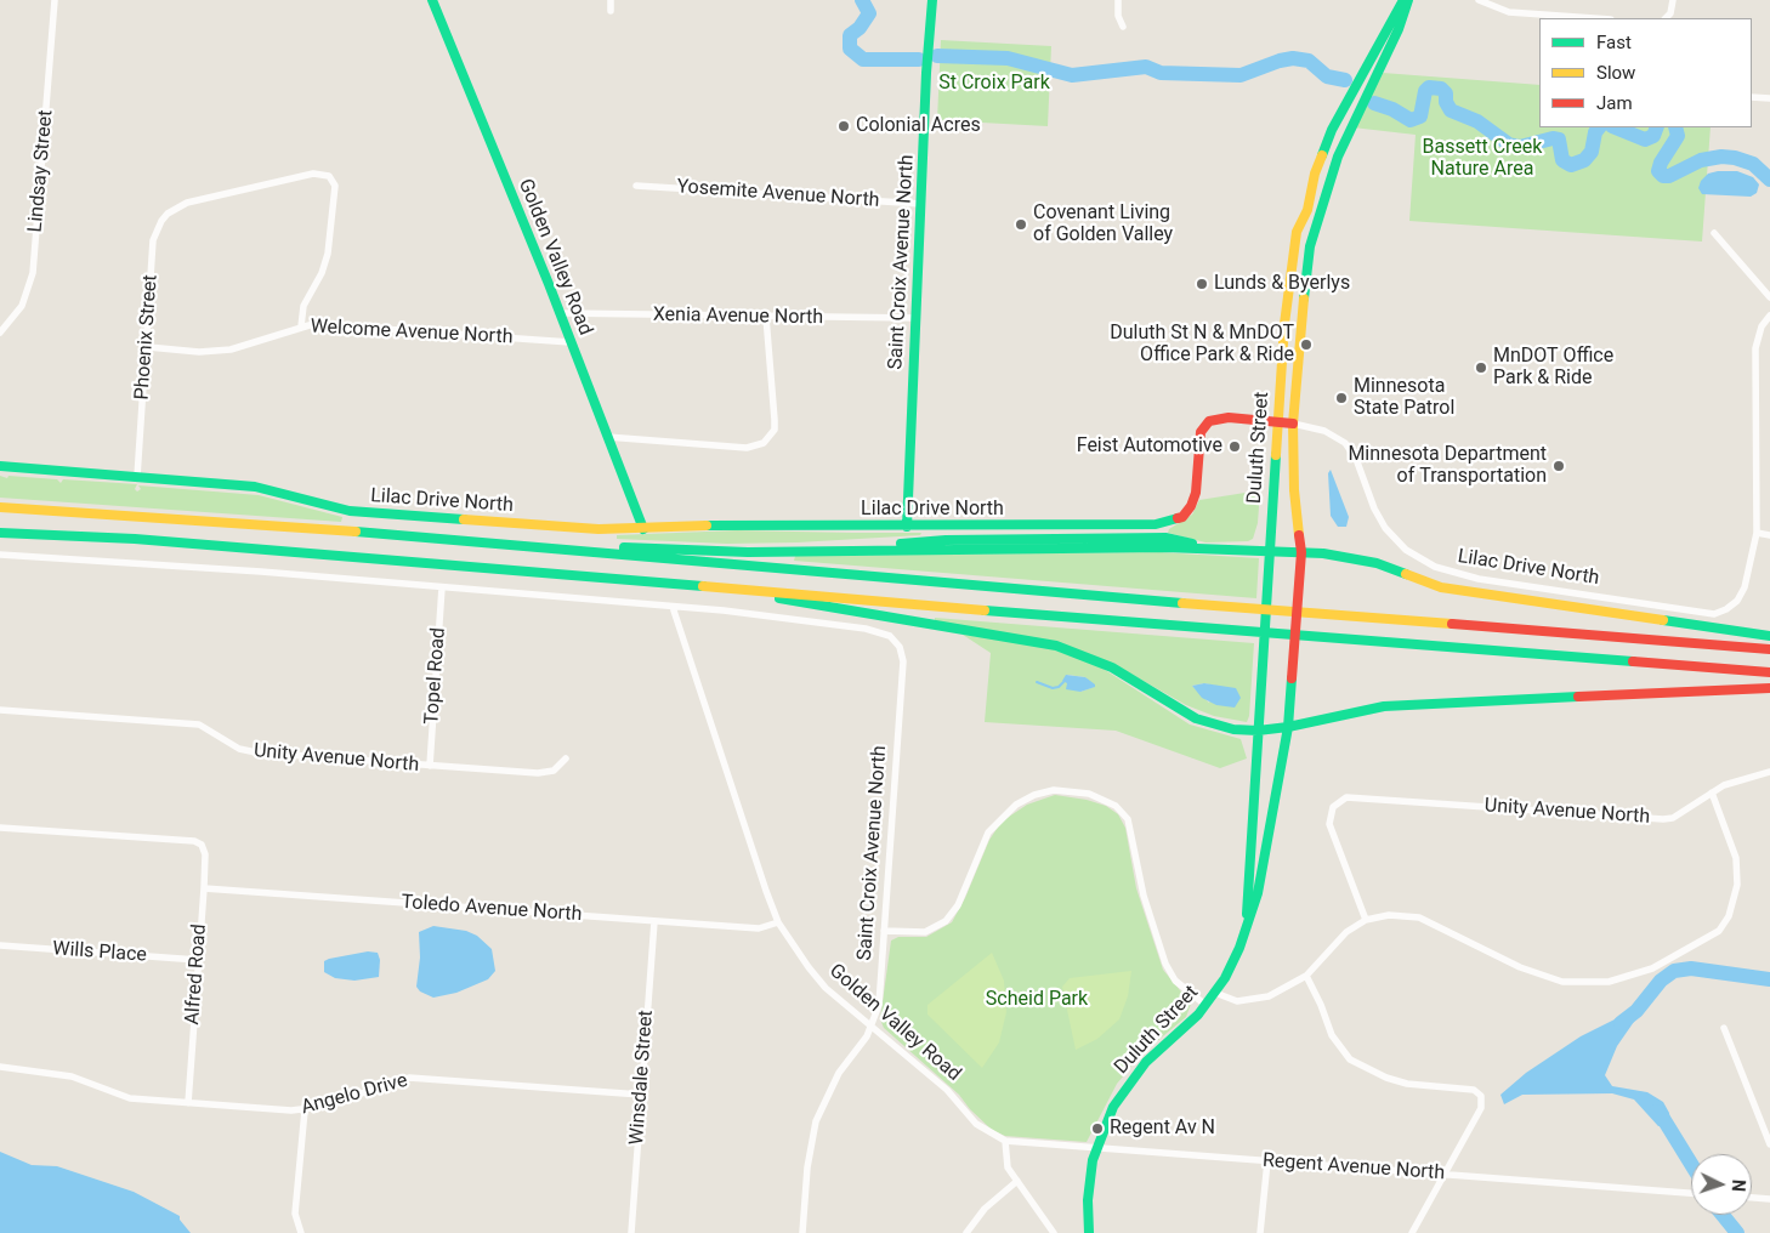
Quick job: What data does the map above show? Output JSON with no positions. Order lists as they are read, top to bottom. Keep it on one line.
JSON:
{"streets":{"main road":["Golden Valley Road","Saint Croix Avenue North","Duluth Street","Lilac Drive North"],"street":["Lindsay Street","Yosemite Avenue North","Xenia Avenue North","Welcome Avenue North","Phoenix Street","Topel Road","Unity Avenue North","Toledo Avenue North","Wills Place","Alfred Road","Winsdale Street","Angelo Drive","Regent Avenue North"]},"crossings":[["Yosemite Avenue North","Saint Croix Avenue North"],["Golden Valley Road","Saint Croix Avenue North"],["Golden Valley Road","Xenia Avenue North"],["Golden Valley Road","Welcome Avenue North"],["Golden Valley Road","Lilac Drive North"],["Golden Valley Road","Toledo Avenue North"],["Golden Valley Road","Regent Avenue North"],["Saint Croix Avenue North","Xenia Avenue North"],["Saint Croix Avenue North","Lilac Drive North"],["Welcome Avenue North","Phoenix Street"],["Phoenix Street","Lilac Drive North"],["Duluth Street","Lilac Drive North"],["Duluth Street","Regent Avenue North"],["Topel Road","Unity Avenue North"],["Toledo Avenue North","Alfred Road"],["Toledo Avenue North","Winsdale Street"],["Wills Place","Alfred Road"],["Alfred Road","Angelo Drive"],["Winsdale Street","Angelo Drive"]],"parks":["St Croix Park","Bassett Creek Nature Area","Scheid Park"],"places":["Colonial Acres","Covenant Living of Golden Valley","Lunds & Byerlys","Duluth St N & MnDOT Office Park & Ride","MnDOT Office Park & Ride","Minnesota State Patrol","Feist Automotive","Minnesota Department of Transportation","Regent Av N"],"legend":["Fast","Slow","Jam"],"north":"right"}
